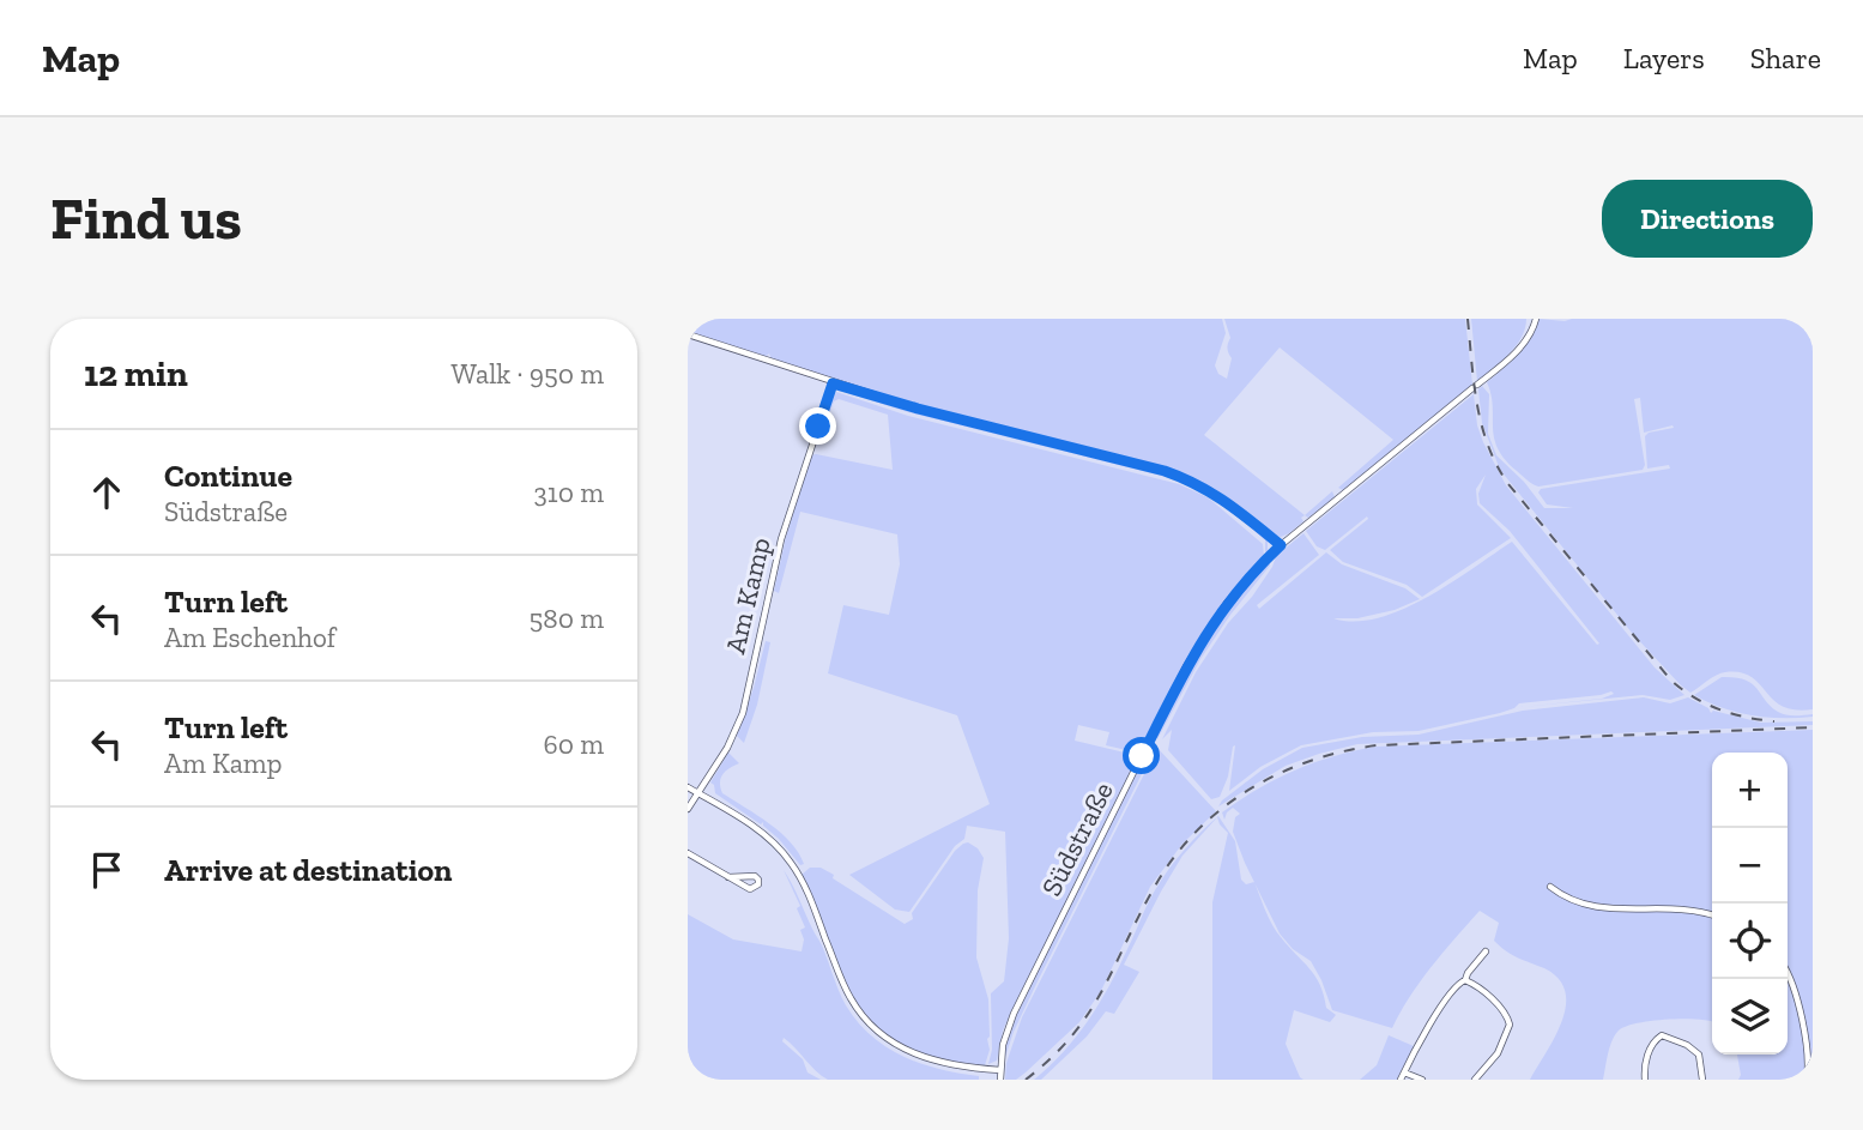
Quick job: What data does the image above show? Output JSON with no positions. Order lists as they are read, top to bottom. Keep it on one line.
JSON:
{"streets":{"street":["Am Kamp","Südstraße"]},"page":{"header":"Map","nav":["Map","Layers","Share"],"buttons":"Directions","title":"Find us","heading":["12 min","Walk · 950 m"],"list":[["Continue","Südstraße","310 m"],["Turn left","Am Eschenhof","580 m"],["Turn left","Am Kamp","60 m"],"Arrive at destination"],"map_buttons":["+","−"]}}
